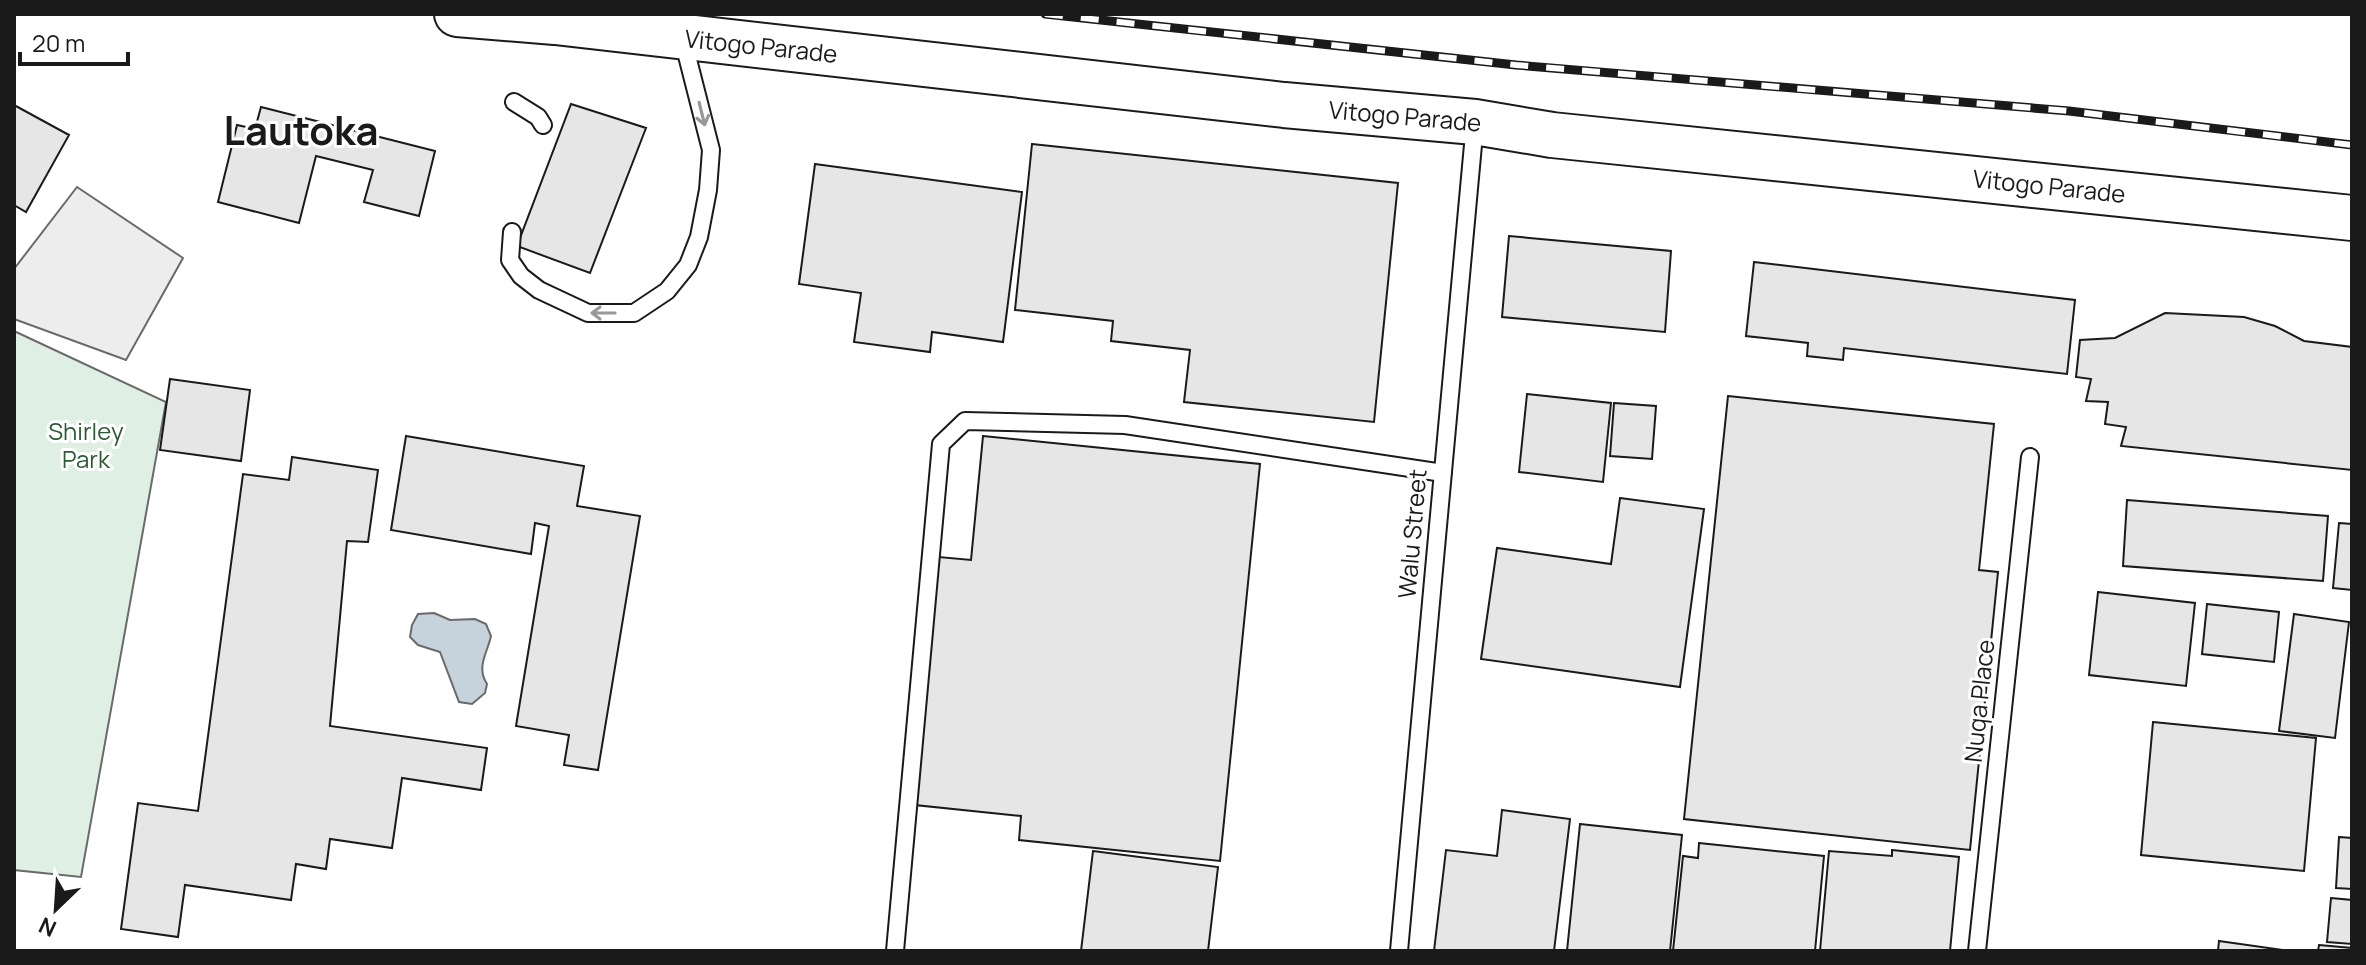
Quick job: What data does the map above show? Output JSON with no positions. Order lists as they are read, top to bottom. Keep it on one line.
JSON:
{"streets":{"main road":["Vitogo Parade"],"lane":["Walu Street","Nuqa Place"]},"crossings":[["Vitogo Parade","Walu Street"]],"districts":["Lautoka"],"parks":["Shirley Park"],"scale_bar":"20 m","north":"bottom left"}
